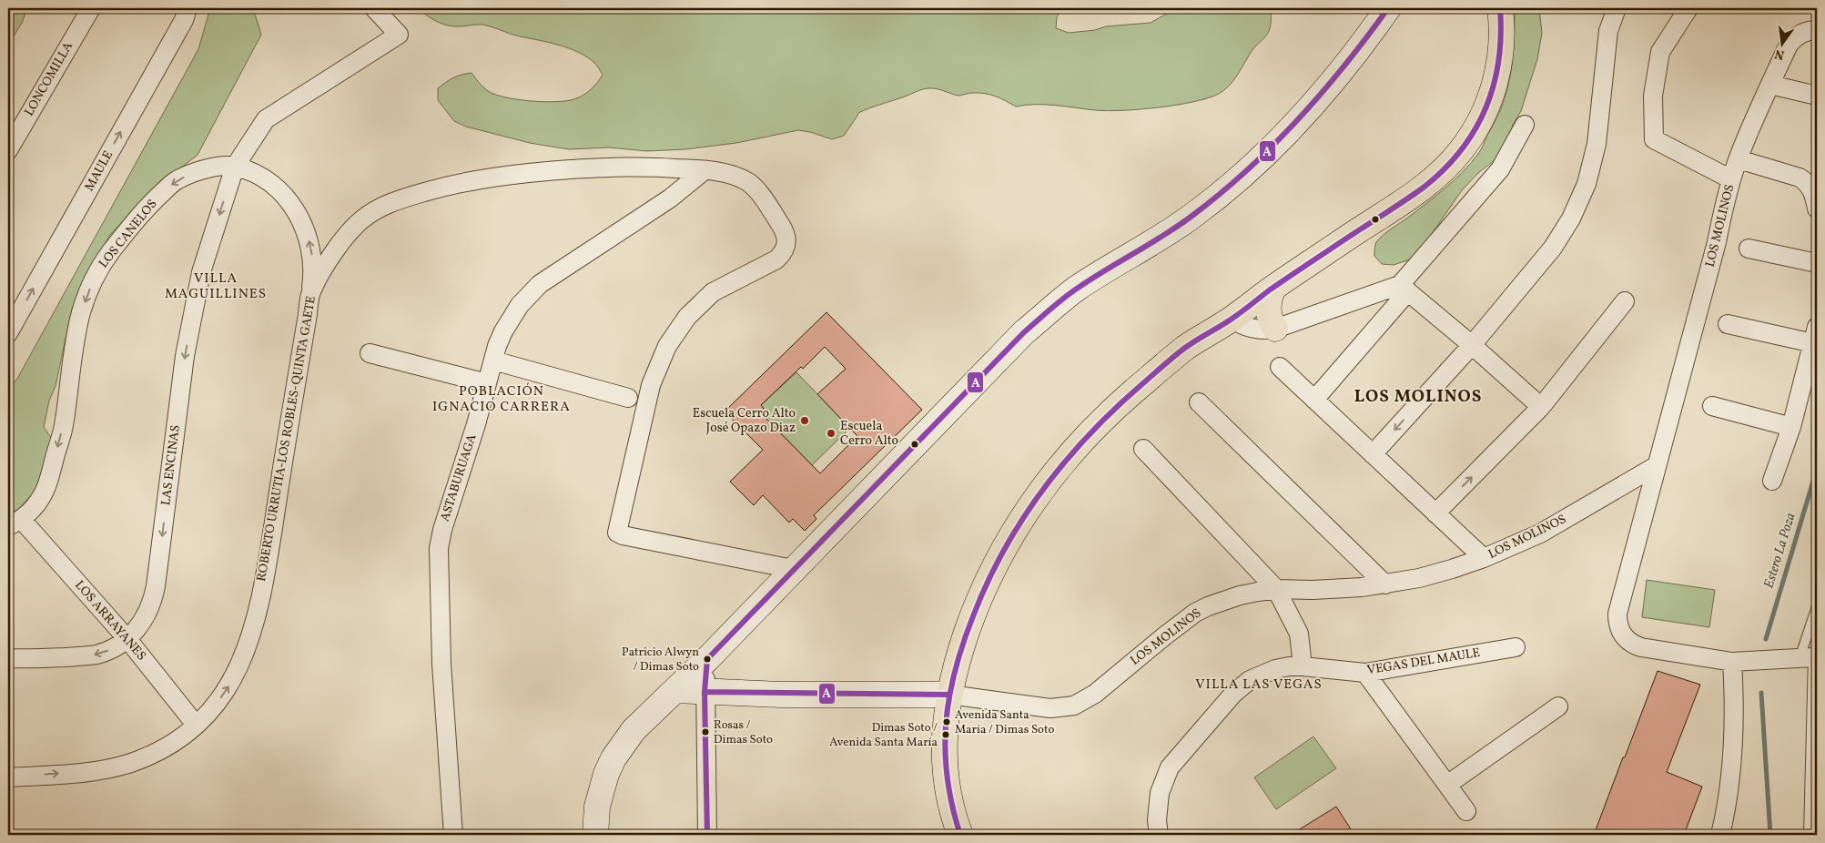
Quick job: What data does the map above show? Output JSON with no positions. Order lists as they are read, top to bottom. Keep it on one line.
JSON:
{"streets":{"street":["LONCOMILLA","MAULE","LOS MOLINOS","LOS CANELOS","ROBERTO URRUTIA-LOS ROBLES-QUINTA GAETE","LAS ENCINAS","ASTABURUAGA","LOS ARRAYANES","VEGAS DEL MAULE"]},"crossings":[["LOS CANELOS","LAS ENCINAS"],["LOS CANELOS","LOS ARRAYANES"],["ROBERTO URRUTIA-LOS ROBLES-QUINTA GAETE","ASTABURUAGA"],["ROBERTO URRUTIA-LOS ROBLES-QUINTA GAETE","LOS ARRAYANES"],["LAS ENCINAS","LOS ARRAYANES"]],"one_way":["MAULE","LOS CANELOS","LAS ENCINAS"],"districts":["VILLA MAGUILLINES","POBLACIÓN IGNACIO CARRERA","LOS MOLINOS","VILLA LAS VEGAS"],"water":["Estero La Poza"],"places":["Escuela Cerro Alto José Opazo Diaz","Escuela Cerro Alto","Patricio Alwyn / Dimas Soto","Avenida Santa María / Dimas Soto","Rosas / Dimas Soto","Dimas Soto / Avenida Santa María"],"lines":["transit line A"],"north":"bottom"}
